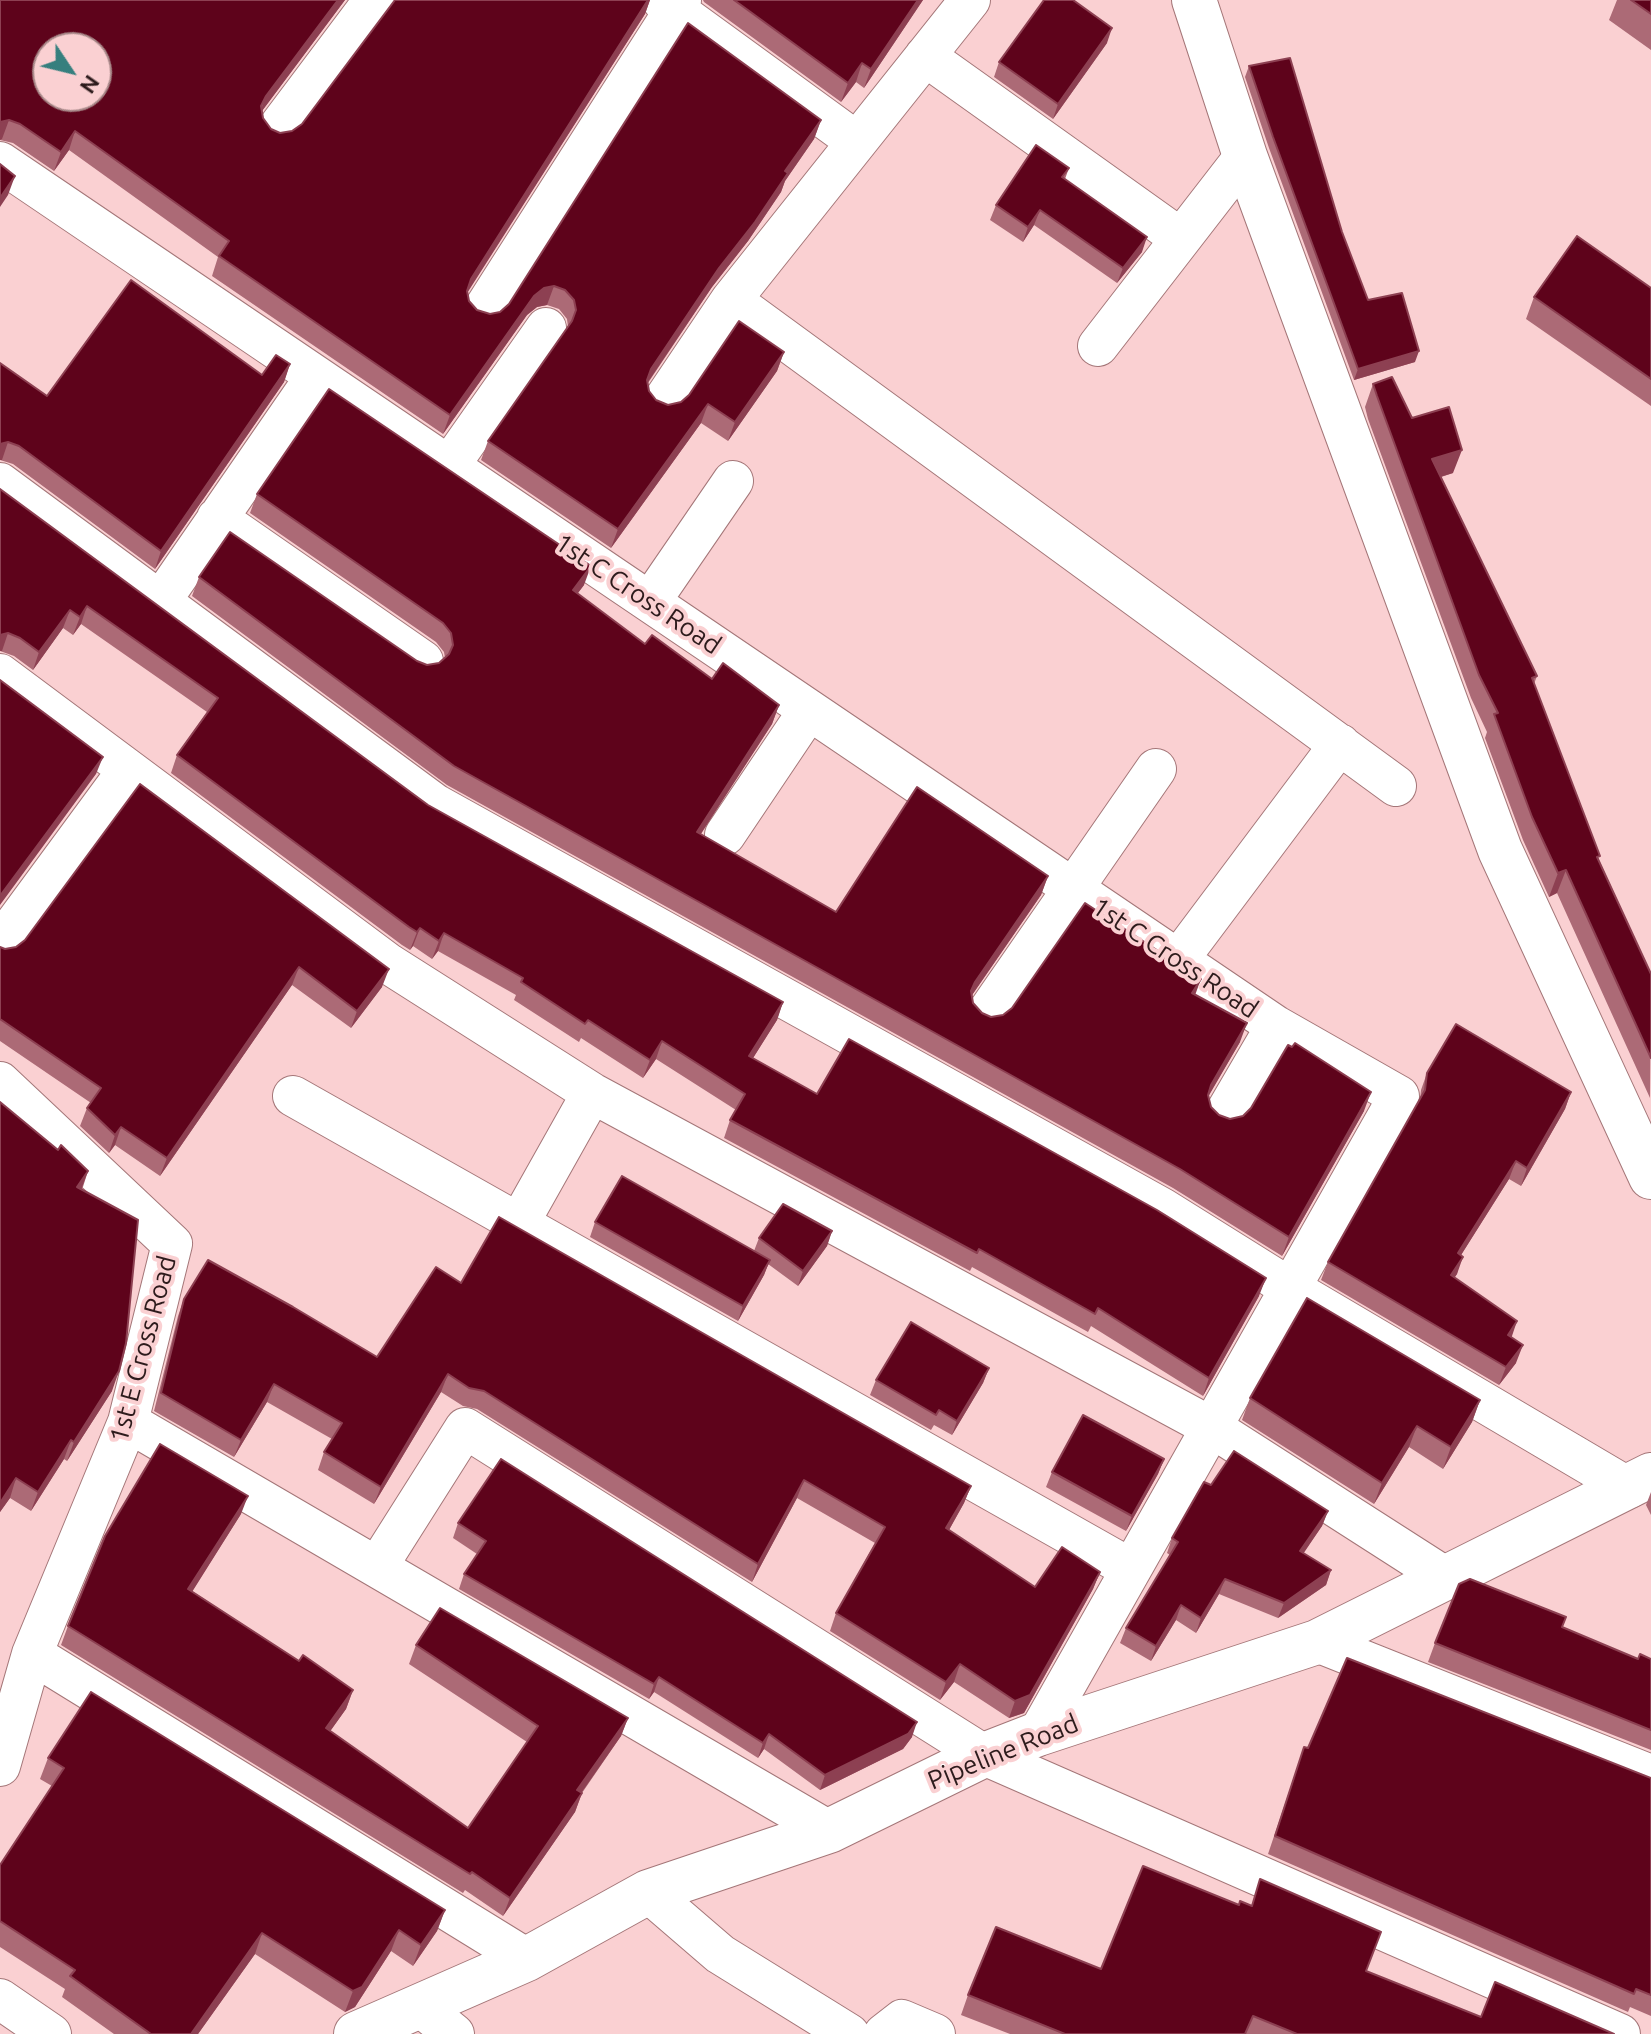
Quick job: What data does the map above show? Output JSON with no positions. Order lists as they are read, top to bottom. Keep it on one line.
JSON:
{"streets":{"street":["1st C Cross Road","1st E Cross Road","Pipeline Road"]},"north":"bottom right"}
